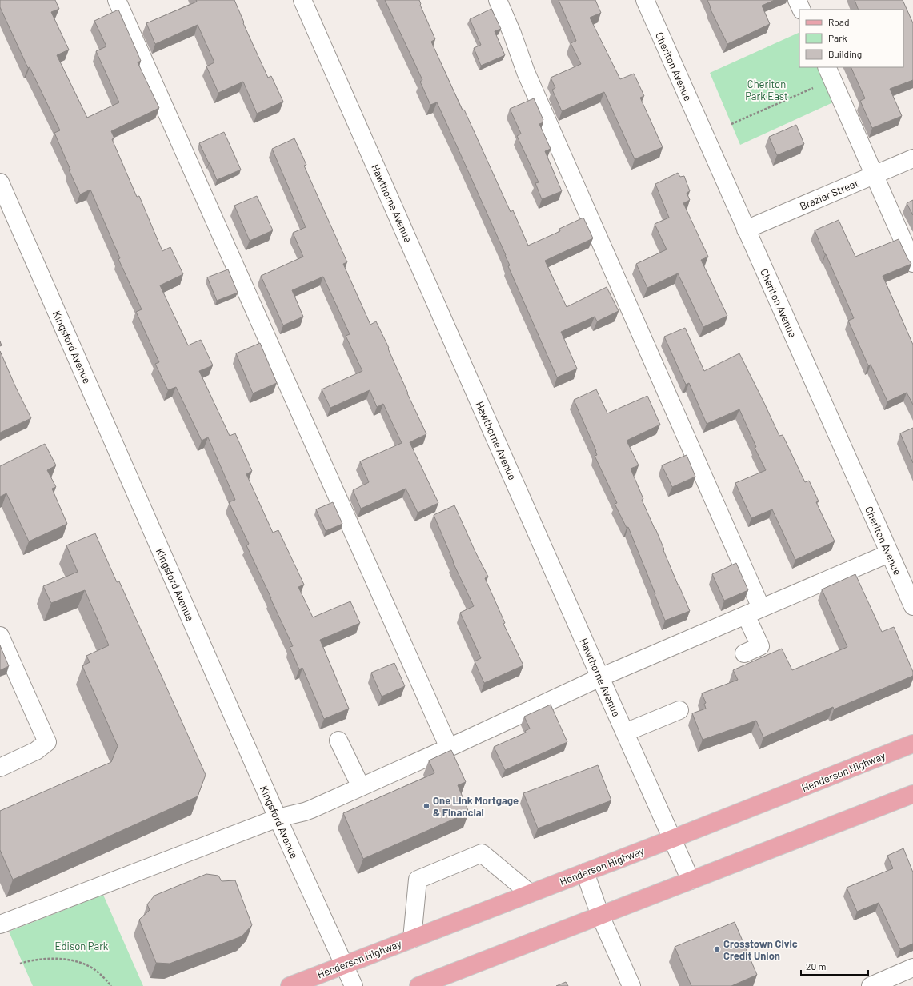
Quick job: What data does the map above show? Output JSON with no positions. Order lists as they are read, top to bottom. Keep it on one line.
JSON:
{"streets":{"main road":["Henderson Highway"],"street":["Cheriton Avenue","Brazier Street","Hawthorne Avenue","Kingsford Avenue"]},"crossings":[["Cheriton Avenue","Brazier Street"],["Hawthorne Avenue","Henderson Highway"],["Kingsford Avenue","Henderson Highway"]],"parks":["Cheriton Park East","Edison Park"],"places":["One Link Mortgage & Financial","Crosstown Civic Credit Union"],"legend":["Road","Park","Building"],"scale_bar":"20 m"}
